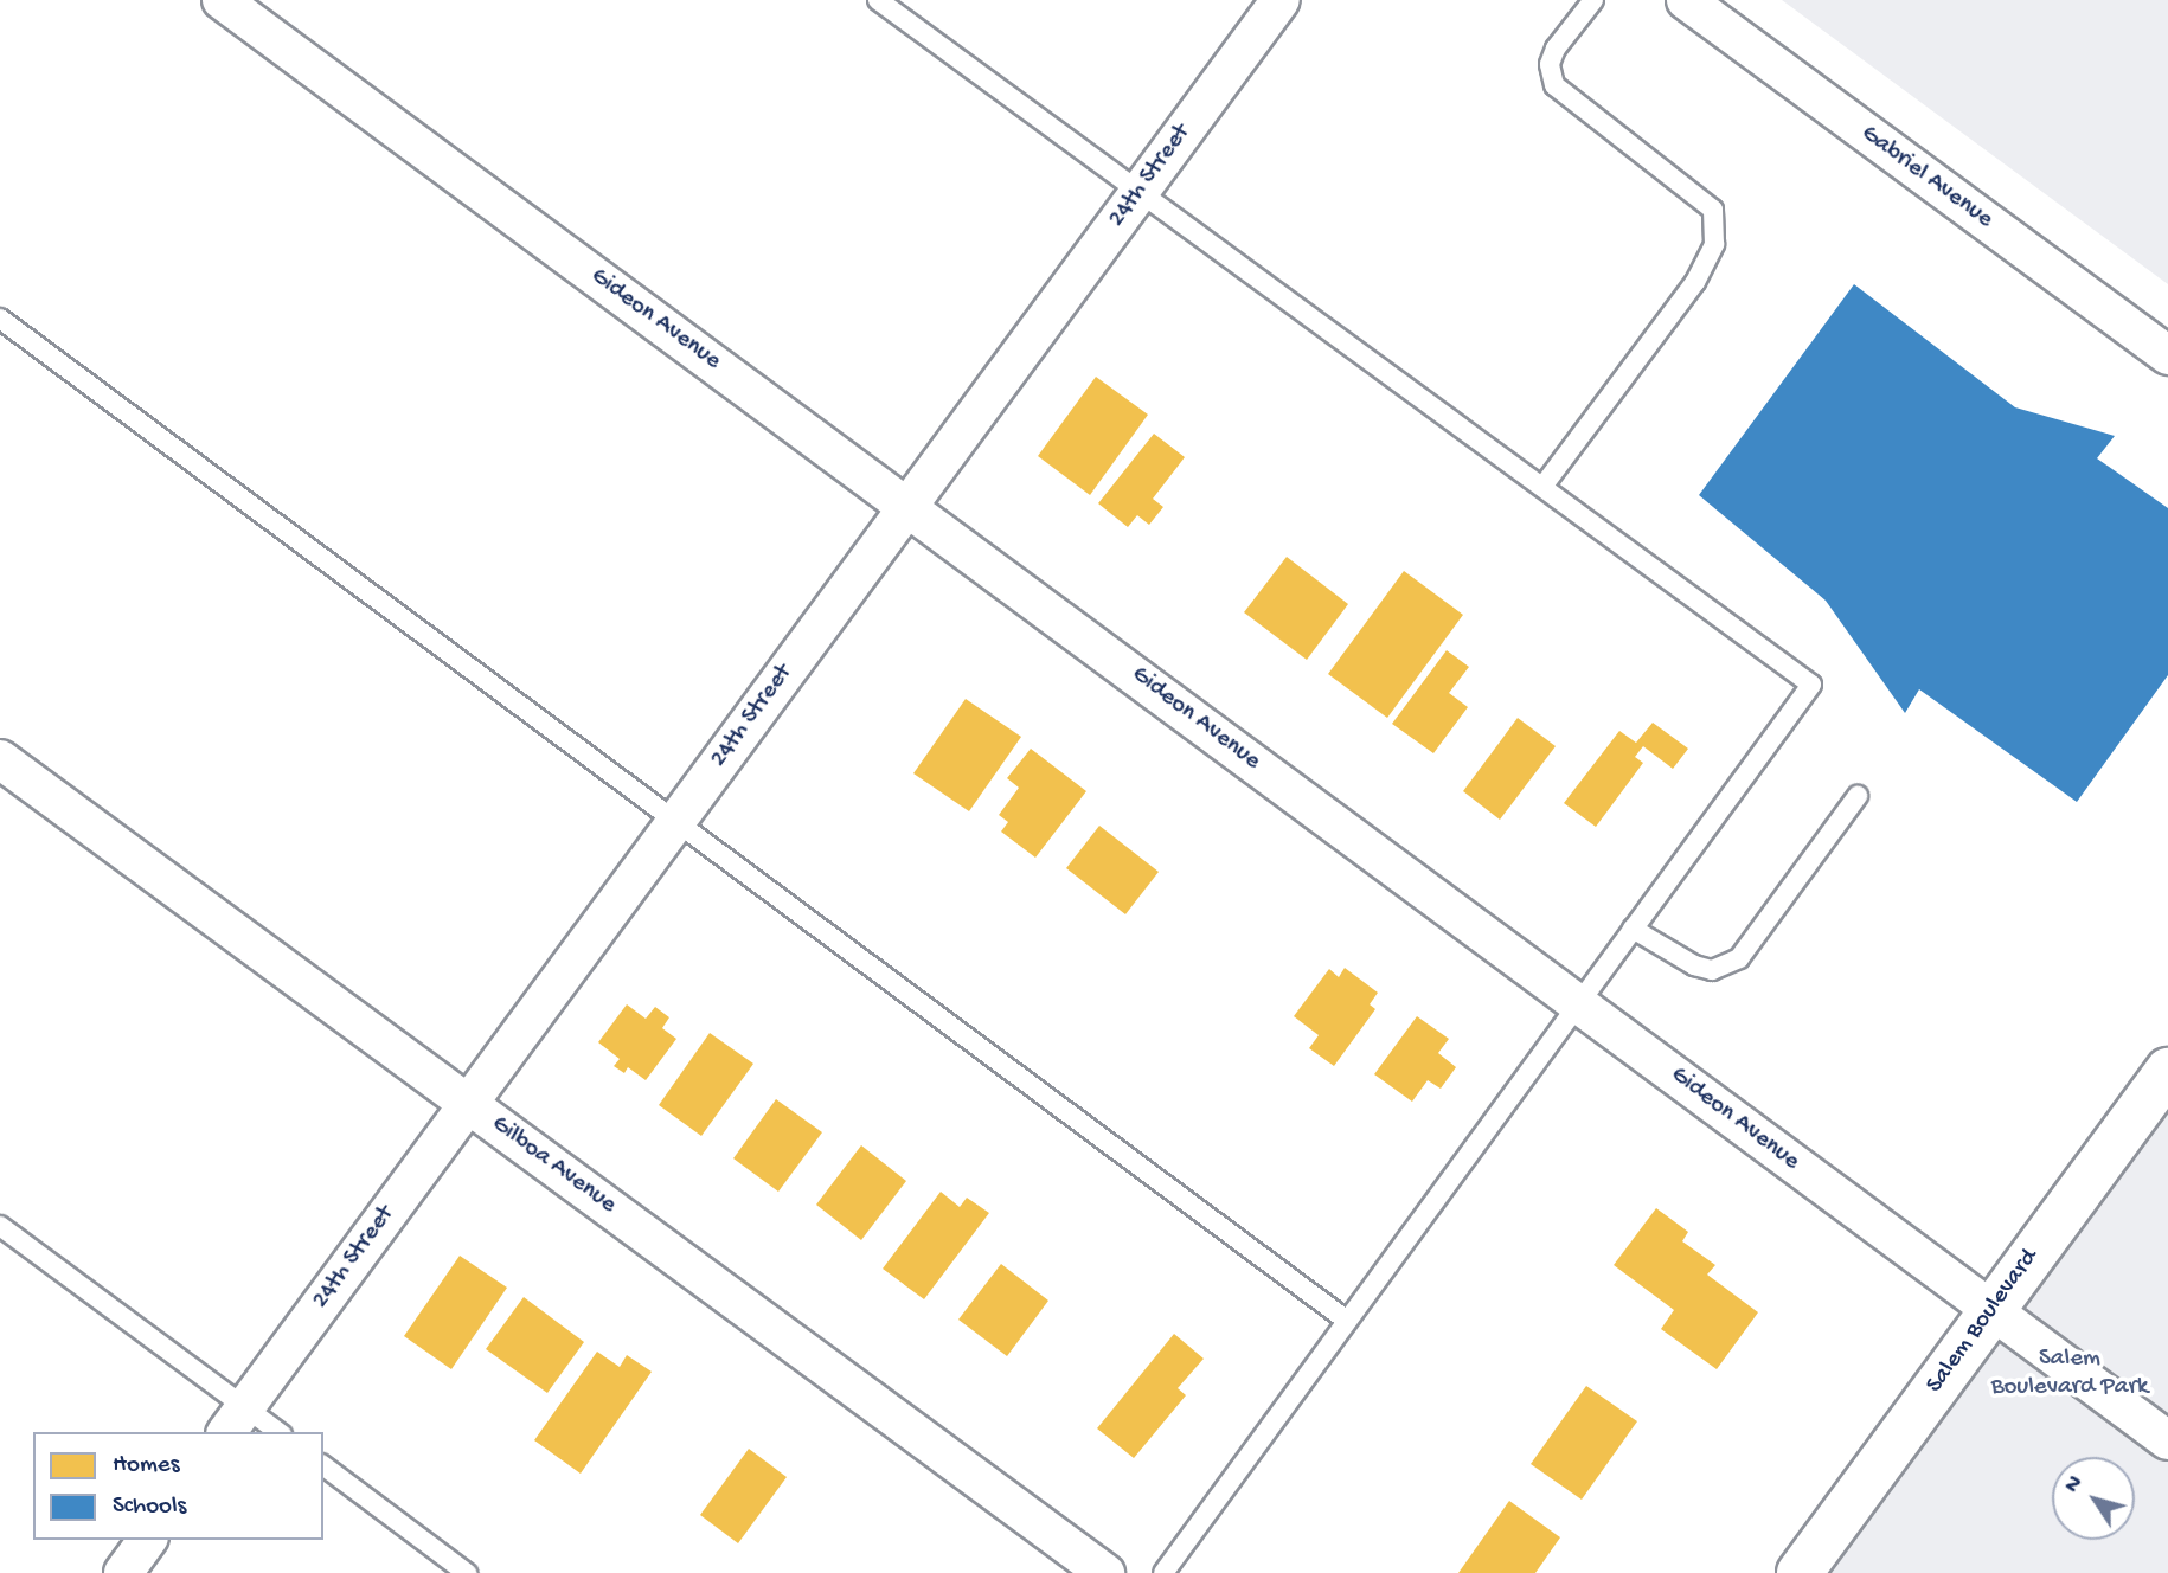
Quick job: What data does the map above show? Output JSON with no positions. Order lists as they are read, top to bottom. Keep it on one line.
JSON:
{"streets":{"street":["24th Street","Gabriel Avenue","Gideon Avenue","Gilboa Avenue","Salem Boulevard"]},"crossings":[["24th Street","Gideon Avenue"],["24th Street","Gilboa Avenue"],["Gideon Avenue","Salem Boulevard"]],"parks":["Salem Boulevard Park"],"legend":["Homes","Schools"],"north":"top left"}
